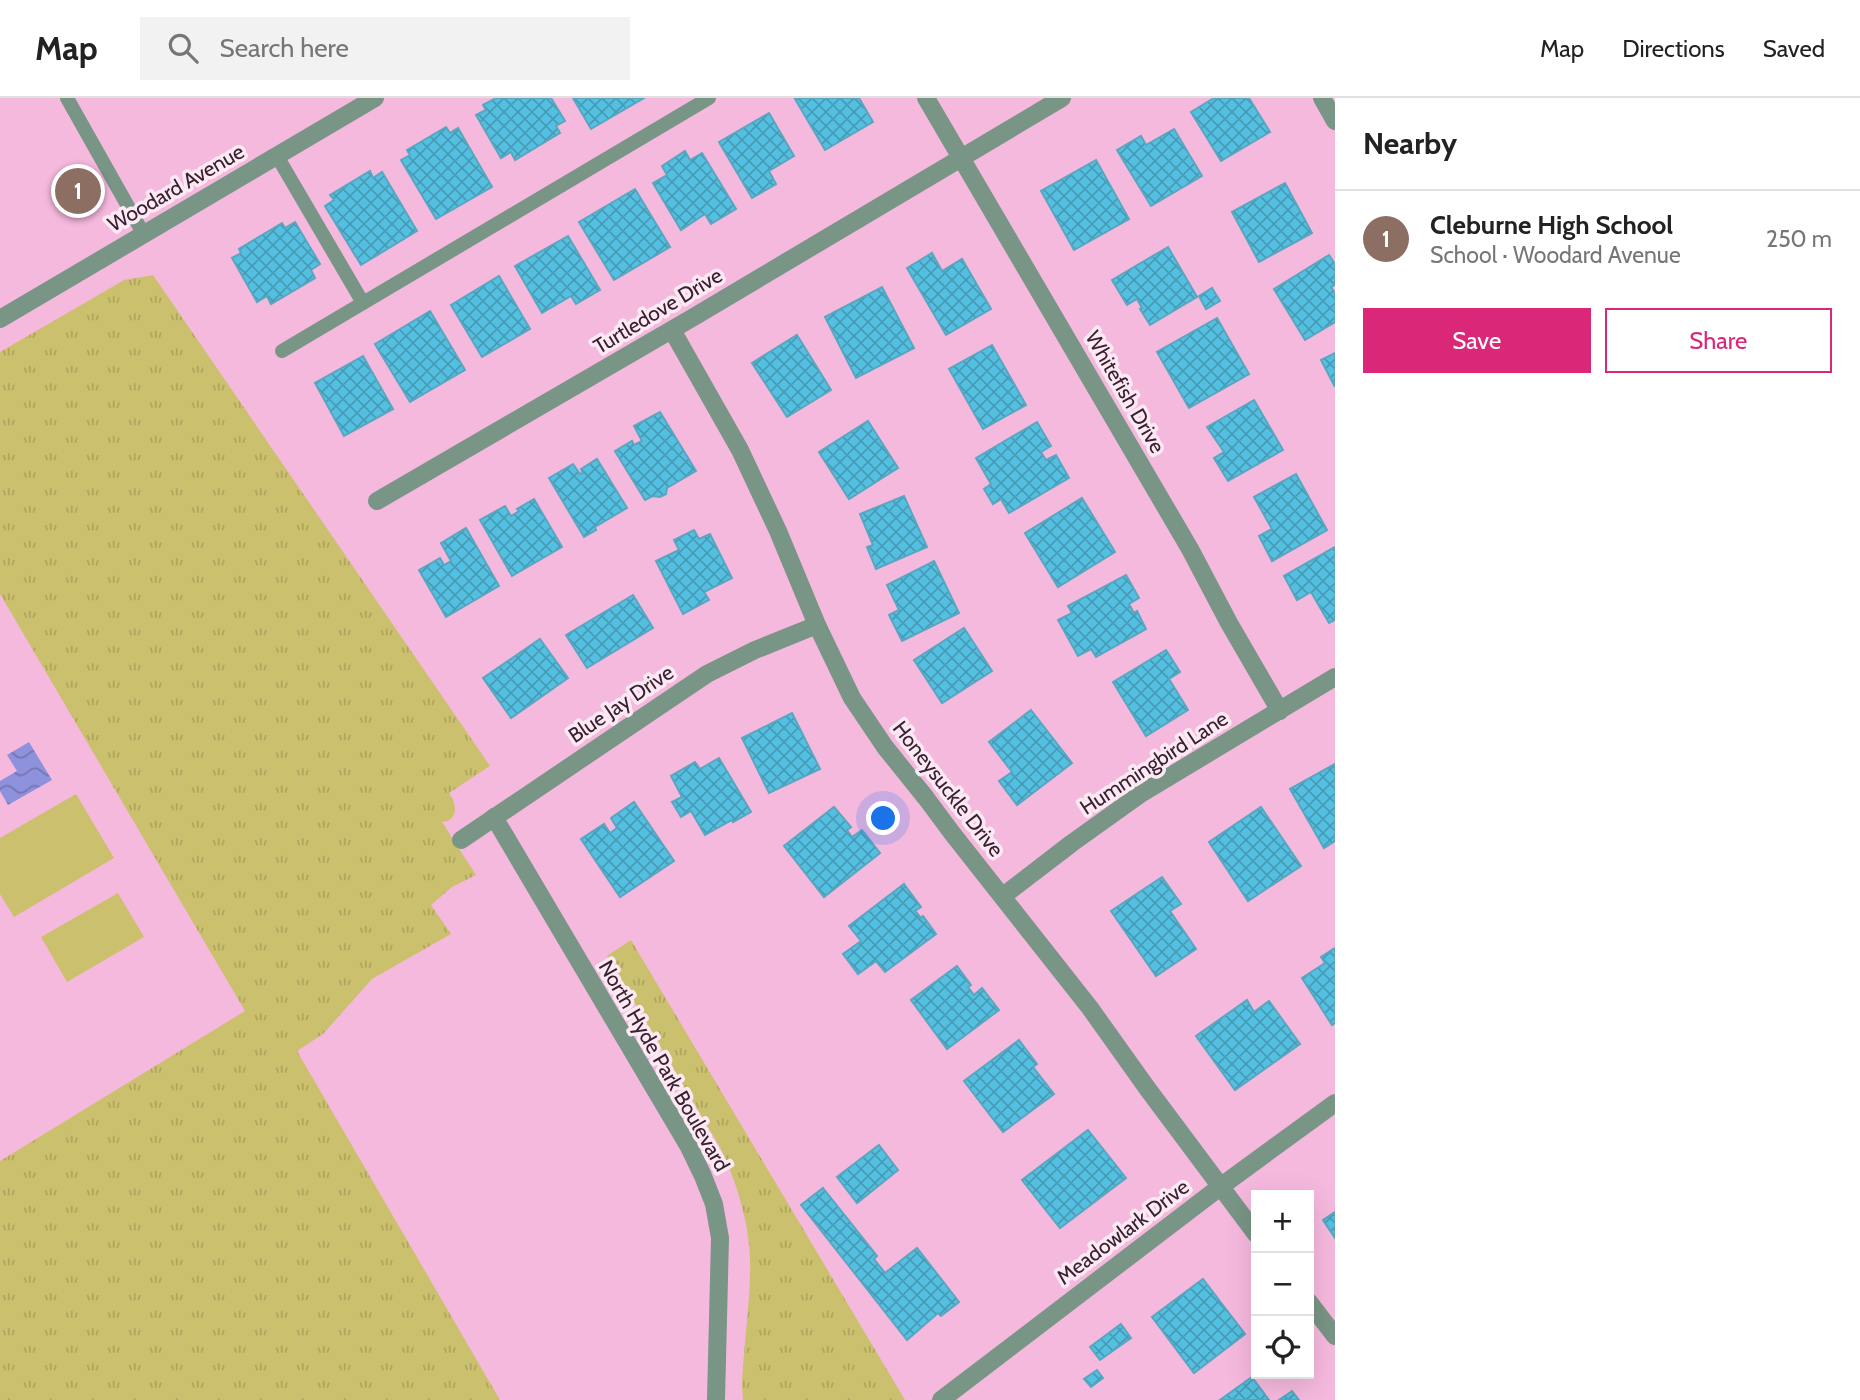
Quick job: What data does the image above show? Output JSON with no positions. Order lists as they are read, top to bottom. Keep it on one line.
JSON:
{"streets":{"street":["Woodard Avenue","Turtledove Drive","Whitefish Drive","Blue Jay Drive","Hummingbird Lane","Honeysuckle Drive","North Hyde Park Boulevard","Meadowlark Drive"]},"crossings":[["Turtledove Drive","Whitefish Drive"],["Turtledove Drive","Honeysuckle Drive"],["Whitefish Drive","Hummingbird Lane"],["Blue Jay Drive","Honeysuckle Drive"],["Blue Jay Drive","North Hyde Park Boulevard"],["Hummingbird Lane","Honeysuckle Drive"],["Honeysuckle Drive","Meadowlark Drive"]],"page":{"header":"Map","search":"Search here","nav":["Map","Directions","Saved"],"heading":"Nearby","pins":"1","list":[{"mark":"1","name":"Cleburne High School","note":"School · Woodard Avenue","value":"250 m"}],"buttons":["Save","Share"],"map_buttons":["+","−"]}}
